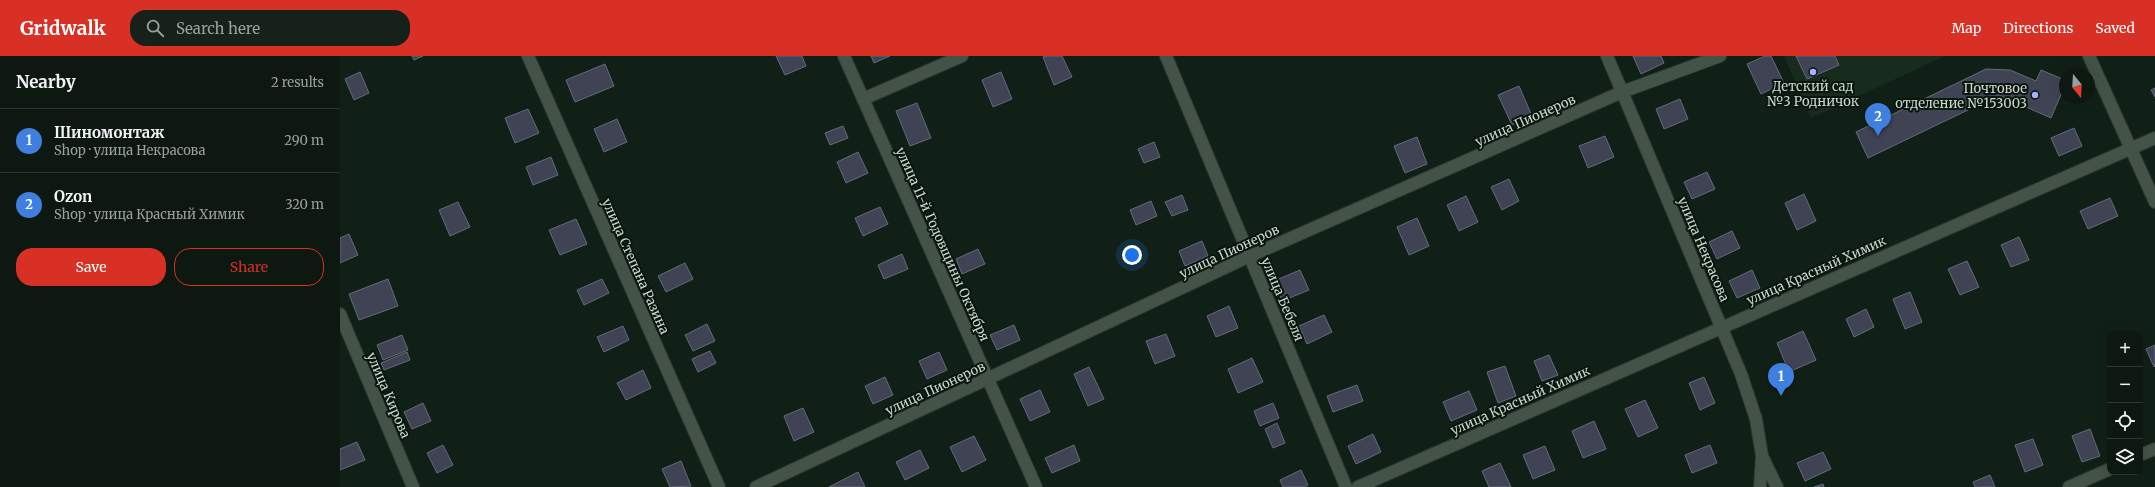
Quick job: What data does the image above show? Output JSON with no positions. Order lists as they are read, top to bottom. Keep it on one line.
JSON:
{"streets":{"street":["улица Пионеров","улица 11-й Годовщины Октября","улица Некрасова","улица Степана Разина","улица Красный Химик","улица Бебеля","улица Кирова"]},"crossings":[["улица Пионеров","улица 11-й Годовщины Октября"],["улица Пионеров","улица Некрасова"],["улица Пионеров","улица Бебеля"],["улица Некрасова","улица Красный Химик"]],"places":["Детский сад №3 Родничок","Почтовое отделение №153003"],"north":"bottom","page":{"header":"Gridwalk","search":"Search here","nav":["Map","Directions","Saved"],"heading":["Nearby","2 results"],"pins":["2","1"],"list":[{"mark":"1","name":"Шиномонтаж","note":"Shop · улица Некрасова","value":"290 m"},{"mark":"2","name":"Ozon","note":"Shop · улица Красный Химик","value":"320 m"}],"buttons":["Save","Share"],"map_buttons":["+","−"]}}
